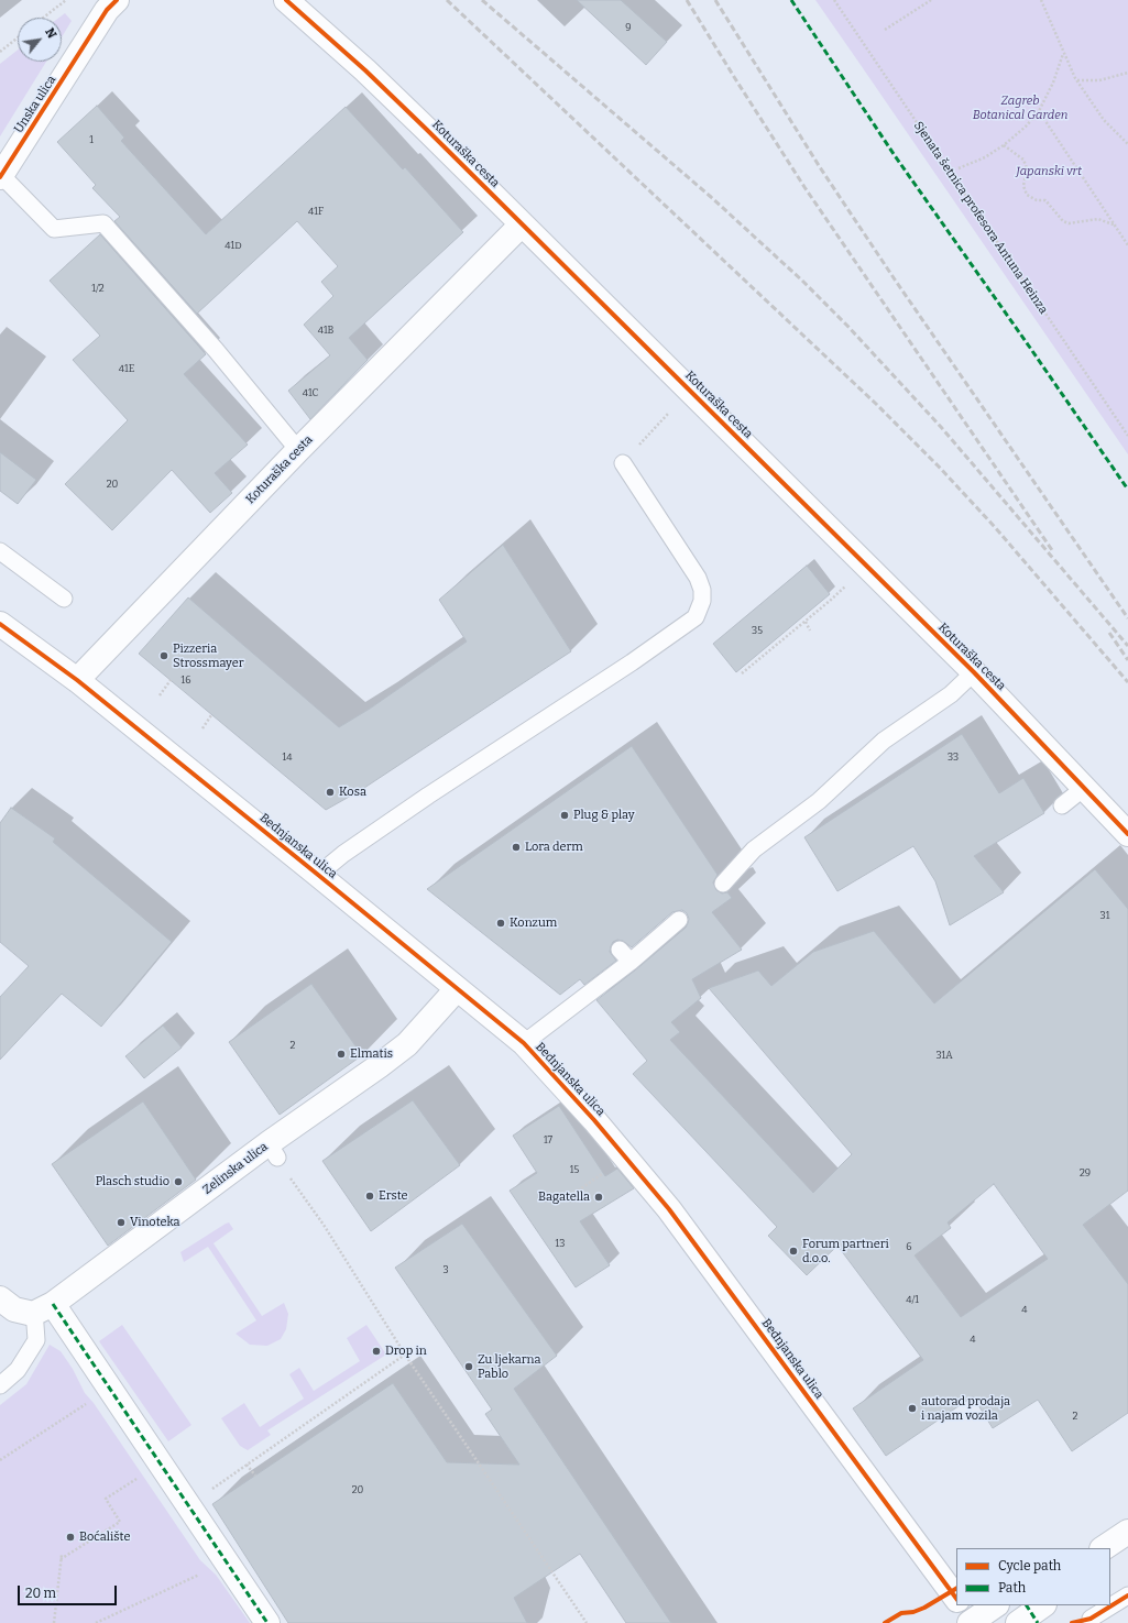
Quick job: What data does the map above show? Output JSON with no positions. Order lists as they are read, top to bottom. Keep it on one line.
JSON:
{"streets":{"street":["Unska ulica","Koturaška cesta","Bednjanska ulica","Zelinska ulica"],"path":["Sjenata šetnica profesora Antuna Heinza"]},"crossings":[["Koturaška cesta","Bednjanska ulica"],["Bednjanska ulica","Zelinska ulica"]],"parks":["Zagreb Botanical Garden","Japanski vrt"],"places":["Pizzeria Strossmayer","Kosa","Plug & play","Lora derm","Konzum","Elmatis","Plasch studio","Erste","Bagatella","Vinoteka","Forum partneri d.o.o.","Drop in","Zu ljekarna Pablo","autorad prodaja i najam vozila","Boćalište"],"house_numbers":["9","1","41F","41D","1/2","41B","41E","41C","20","35","16","14","33","31","2","31A","17","15","29","13","6","3","4/1","4","4","2","20"],"legend":["Cycle path","Path"],"scale_bar":"20 m","north":"top right"}
